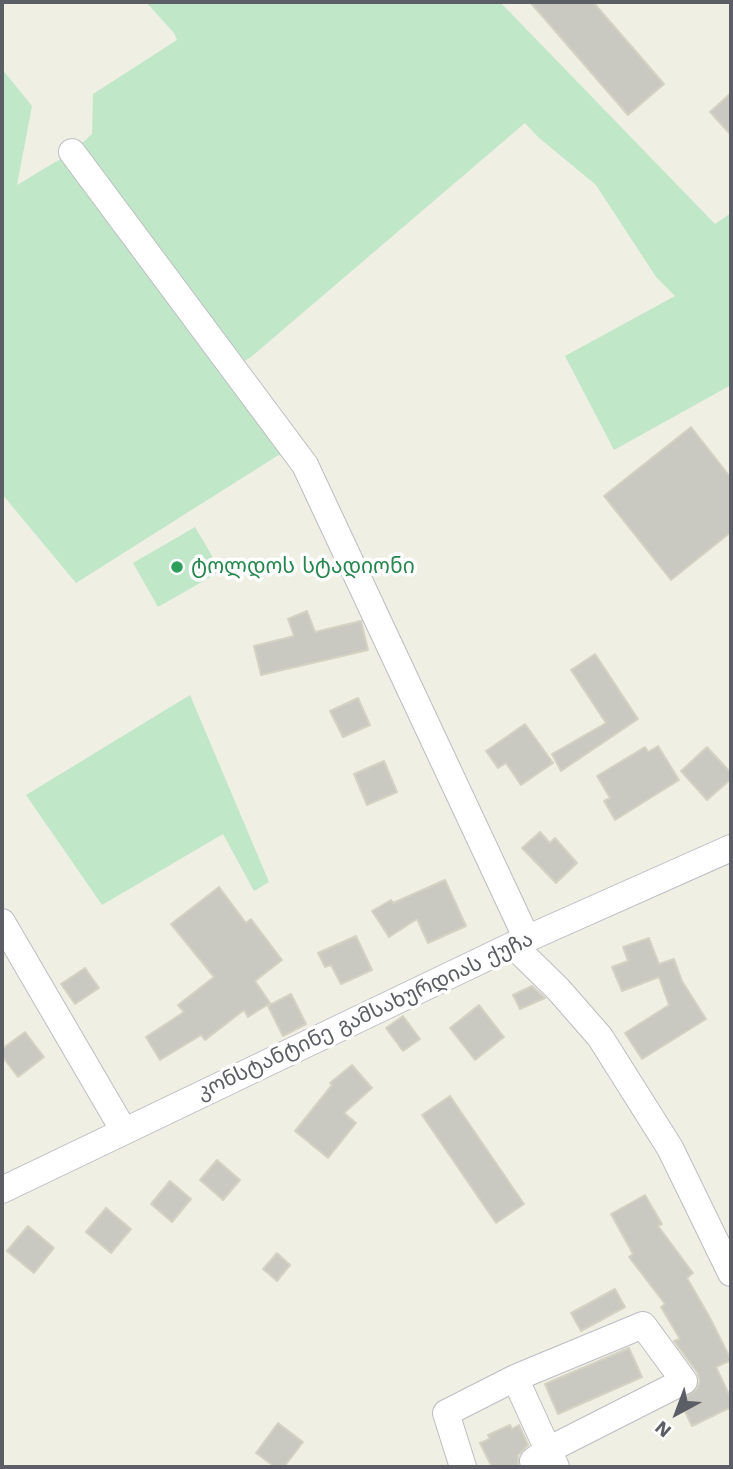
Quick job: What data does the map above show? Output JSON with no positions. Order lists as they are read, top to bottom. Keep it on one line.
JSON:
{"streets":{"street":["კონსტანტინე გამსახურდიას ქუჩა"]},"places":["ტოლდოს სტადიონი"],"north":"bottom left"}
